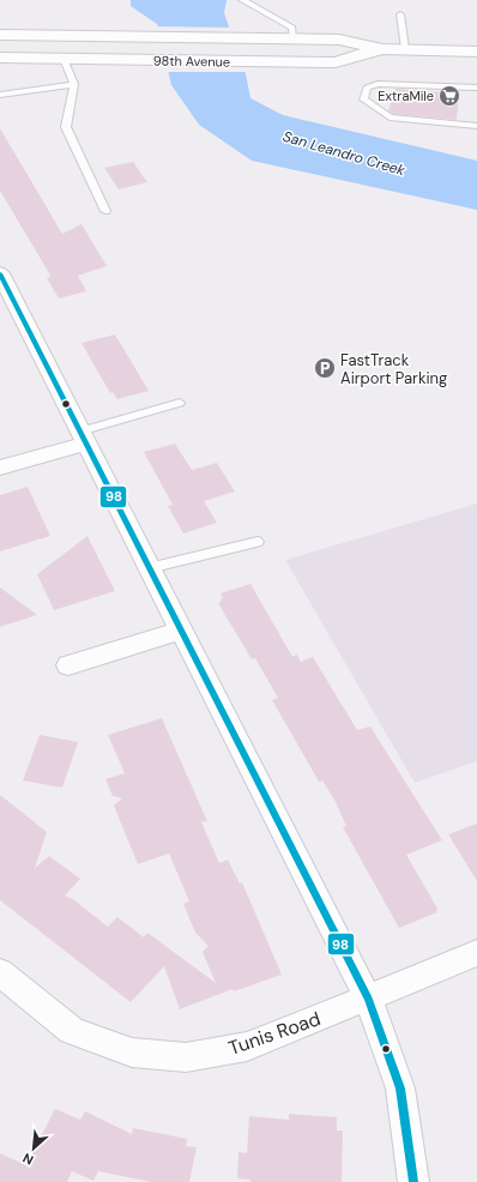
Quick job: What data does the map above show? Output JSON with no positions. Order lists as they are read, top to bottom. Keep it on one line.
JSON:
{"streets":{"main road":["98th Avenue"],"street":["Tunis Road"]},"water":["San Leandro Creek"],"places":{"supermarket":["ExtraMile"],"parking":["FastTrack Airport Parking"]},"lines":["transit line 98"],"north":"bottom left"}
